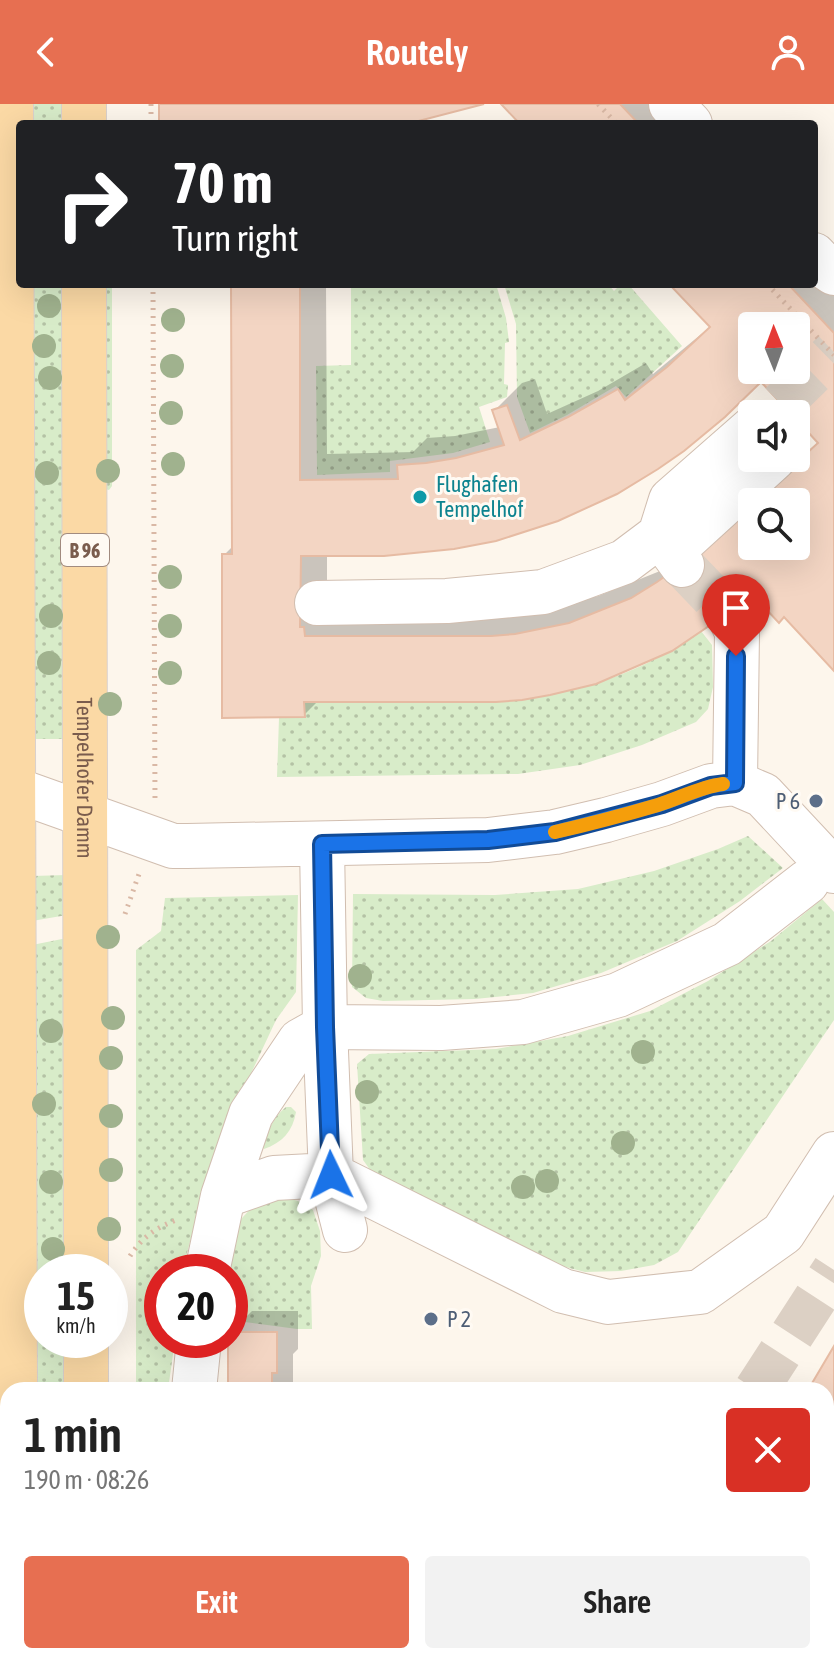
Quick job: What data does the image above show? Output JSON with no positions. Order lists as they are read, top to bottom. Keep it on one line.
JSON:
{"streets":{"main road":["B 96","Tempelhofer Damm"]},"places":["Flughafen Tempelhof","P 6","P 2"],"north":"top","page":{"header":"Routely","turn":["70 m","Turn right"],"speed":"15 km/h","limit":"20","heading":["1 min","190 m · 08:26"],"buttons":["Exit","Share"]}}
